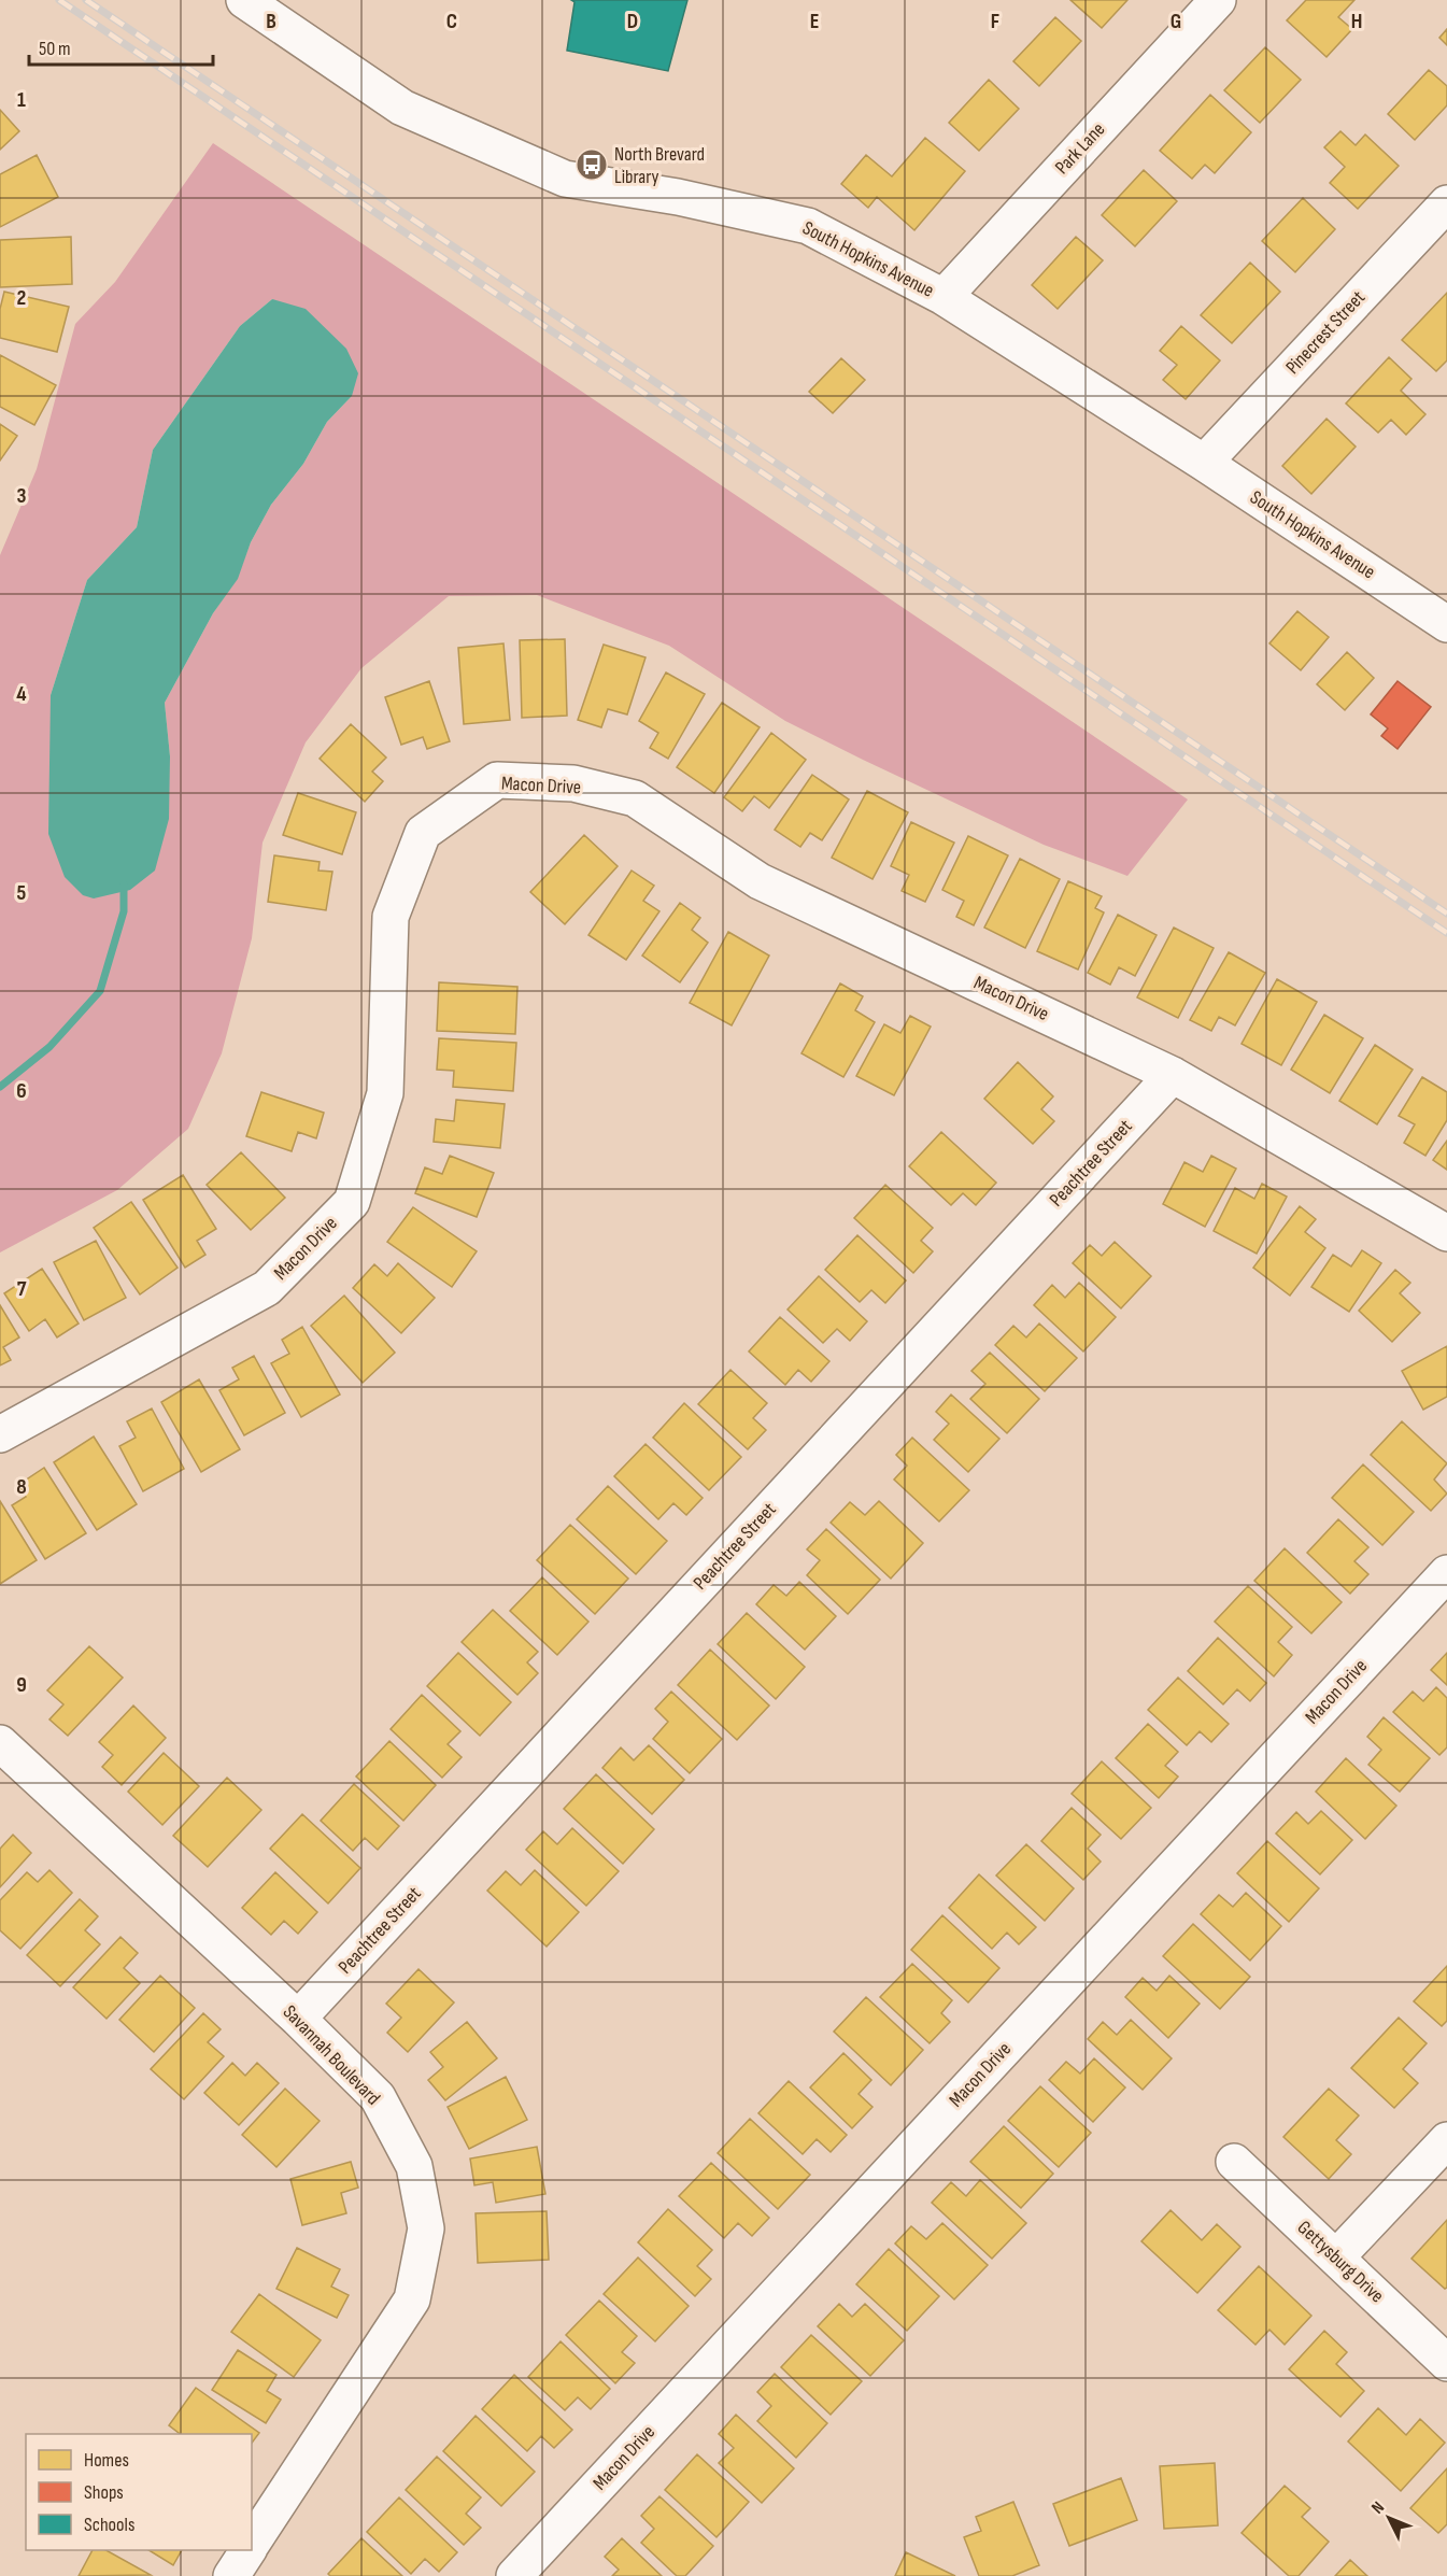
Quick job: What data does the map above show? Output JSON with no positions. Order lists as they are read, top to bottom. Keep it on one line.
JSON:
{"streets":{"street":["Park Lane","South Hopkins Avenue","Pinecrest Street","Macon Drive","Peachtree Street","Savannah Boulevard","Gettysburg Drive"]},"crossings":[["Park Lane","South Hopkins Avenue"],["South Hopkins Avenue","Pinecrest Street"],["Macon Drive","Peachtree Street"],["Peachtree Street","Savannah Boulevard"]],"places":{"bus stop":["North Brevard Library"]},"legend":["Homes","Shops","Schools"],"scale_bar":"50 m","north":"top left","grid":{"columns":["B","C","D","E","F","G","H"],"rows":["1","2","3","4","5","6","7","8","9"]}}
